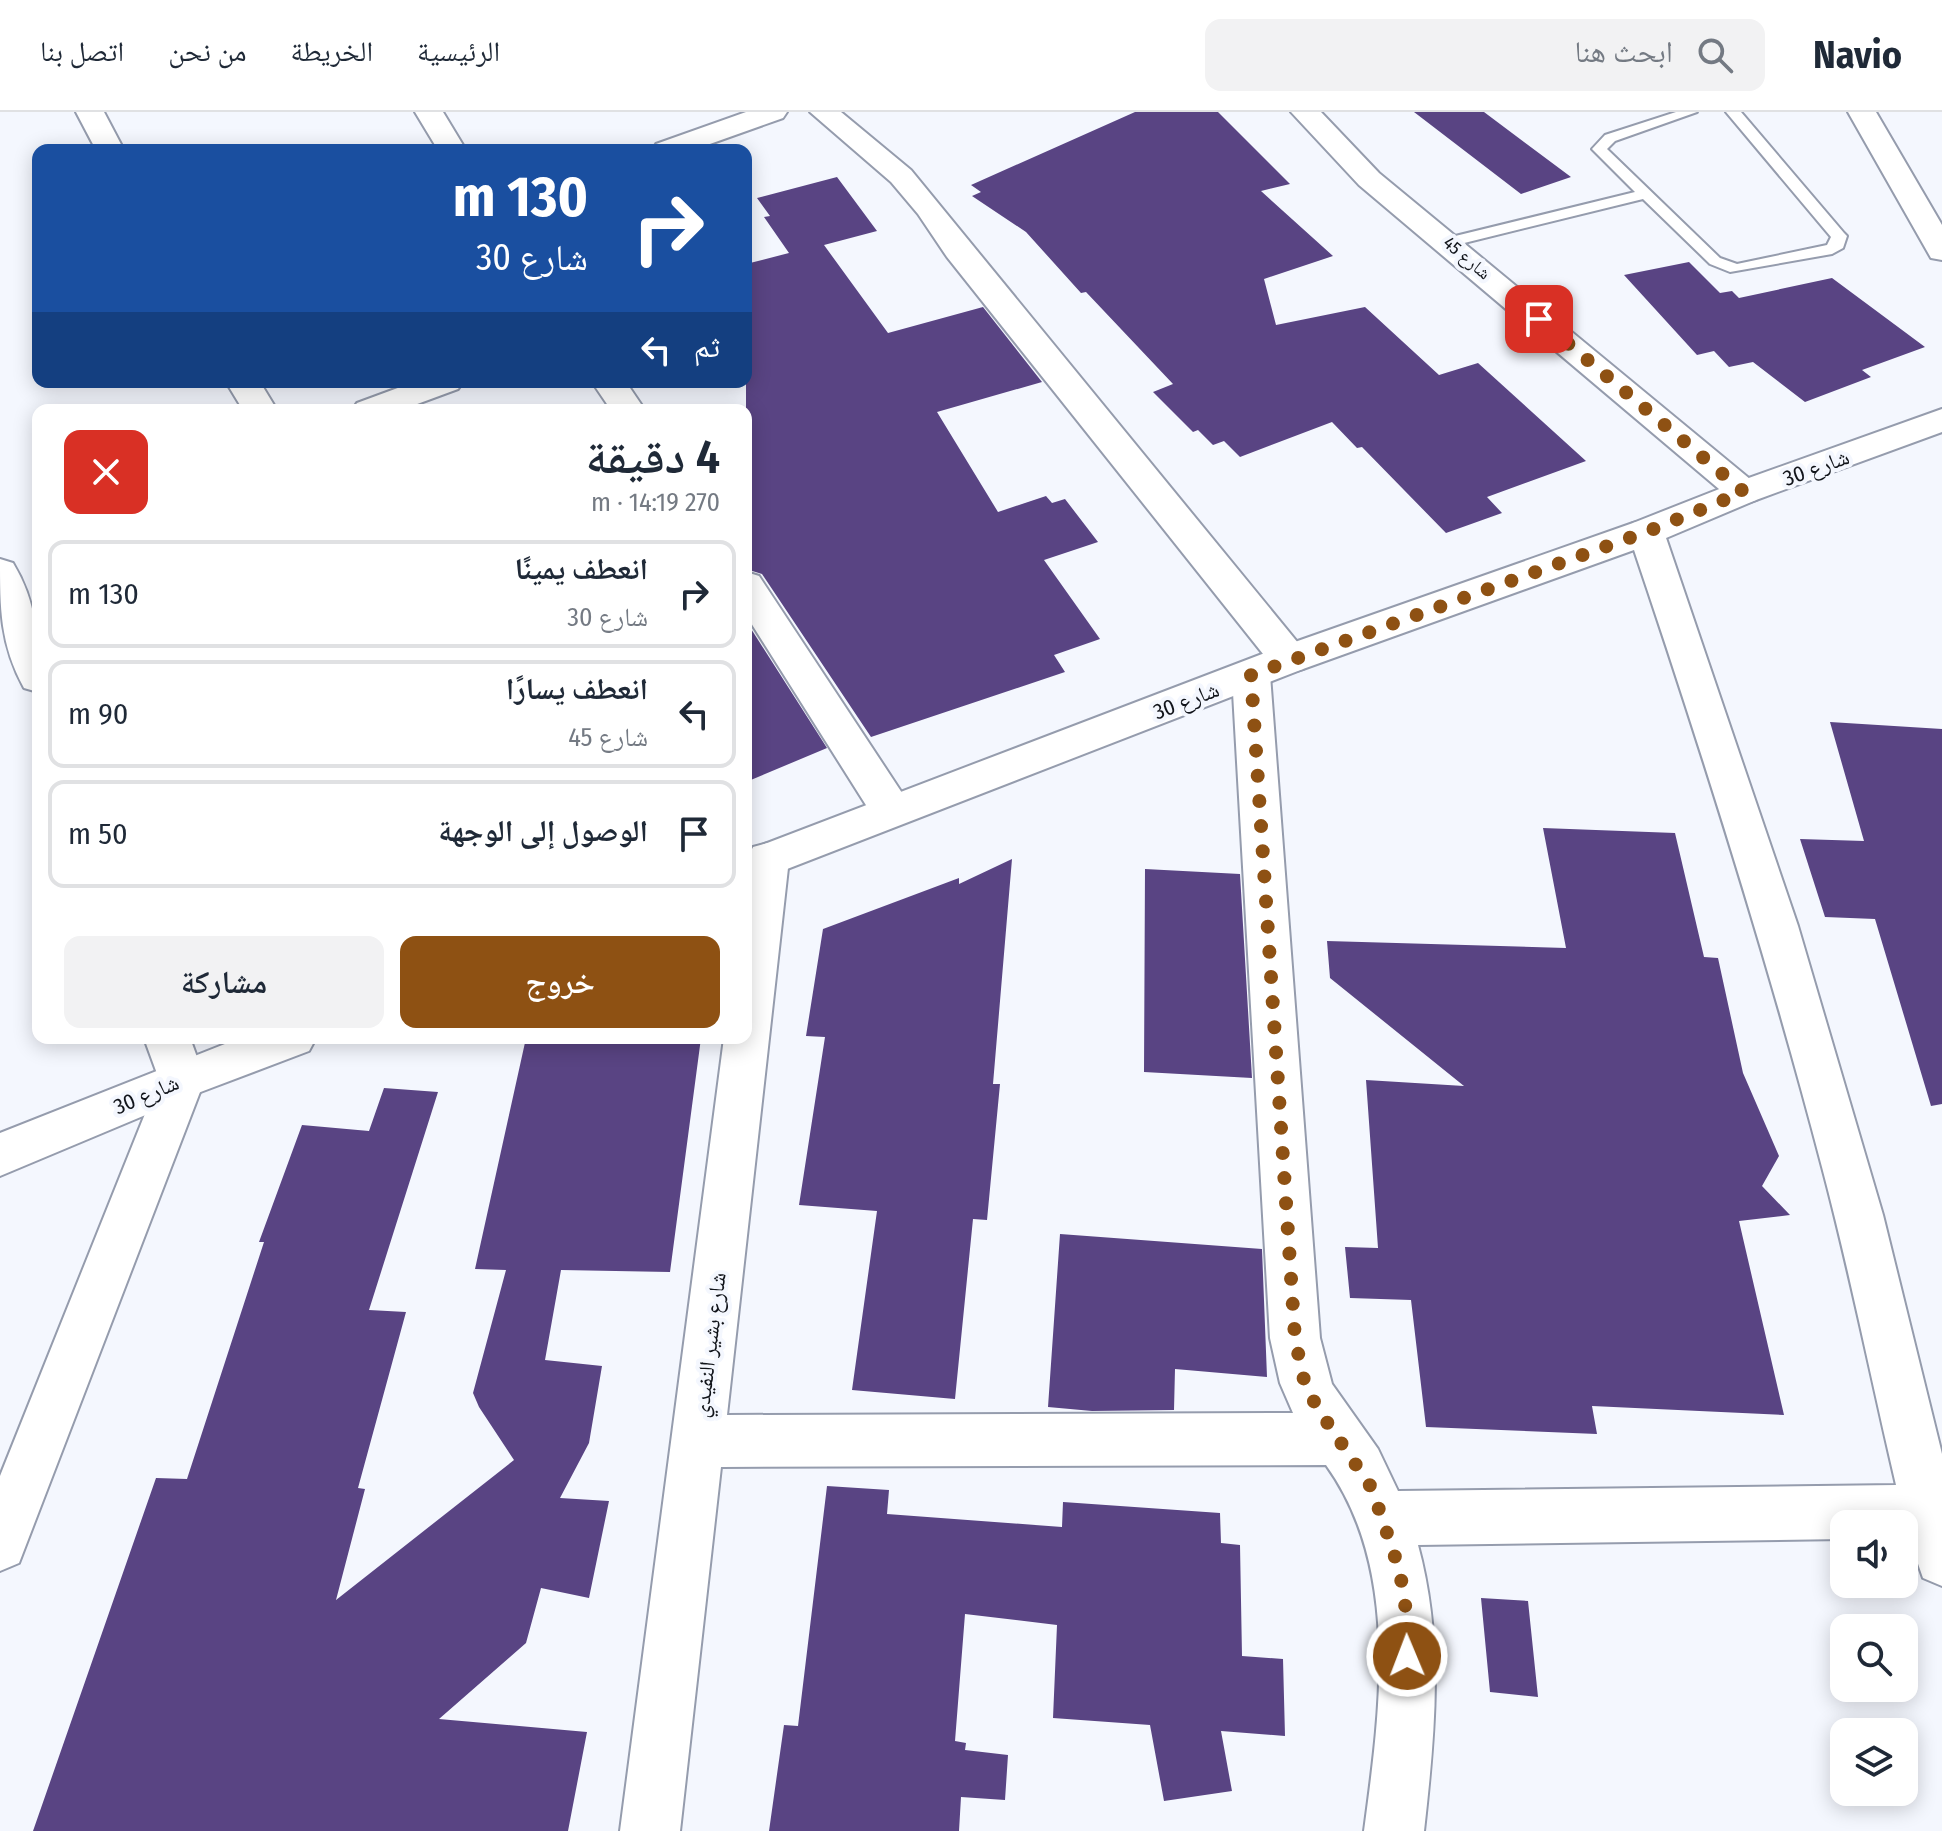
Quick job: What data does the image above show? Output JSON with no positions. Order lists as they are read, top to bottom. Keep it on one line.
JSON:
{"streets":{"street":["شارع 45","شارع 30","شارع بشير النفيدي"]},"crossings":[["شارع 45","شارع 30"],["شارع 30","شارع بشير النفيدي"]],"page":{"header":"Navio","search":"ابحث هنا","nav":["الرئيسية","الخريطة","من نحن","اتصل بنا"],"turn":["130 m","شارع 30"],"then":"ثم","heading":["4 دقيقة","270 m · 14:19"],"list":[{"name":"انعطف يمينًا","note":"شارع 30","value":"130 m"},{"name":"انعطف يسارًا","note":"شارع 45","value":"90 m"},{"name":"الوصول إلى الوجهة","value":"50 m"}],"buttons":["خروج","مشاركة"]}}
